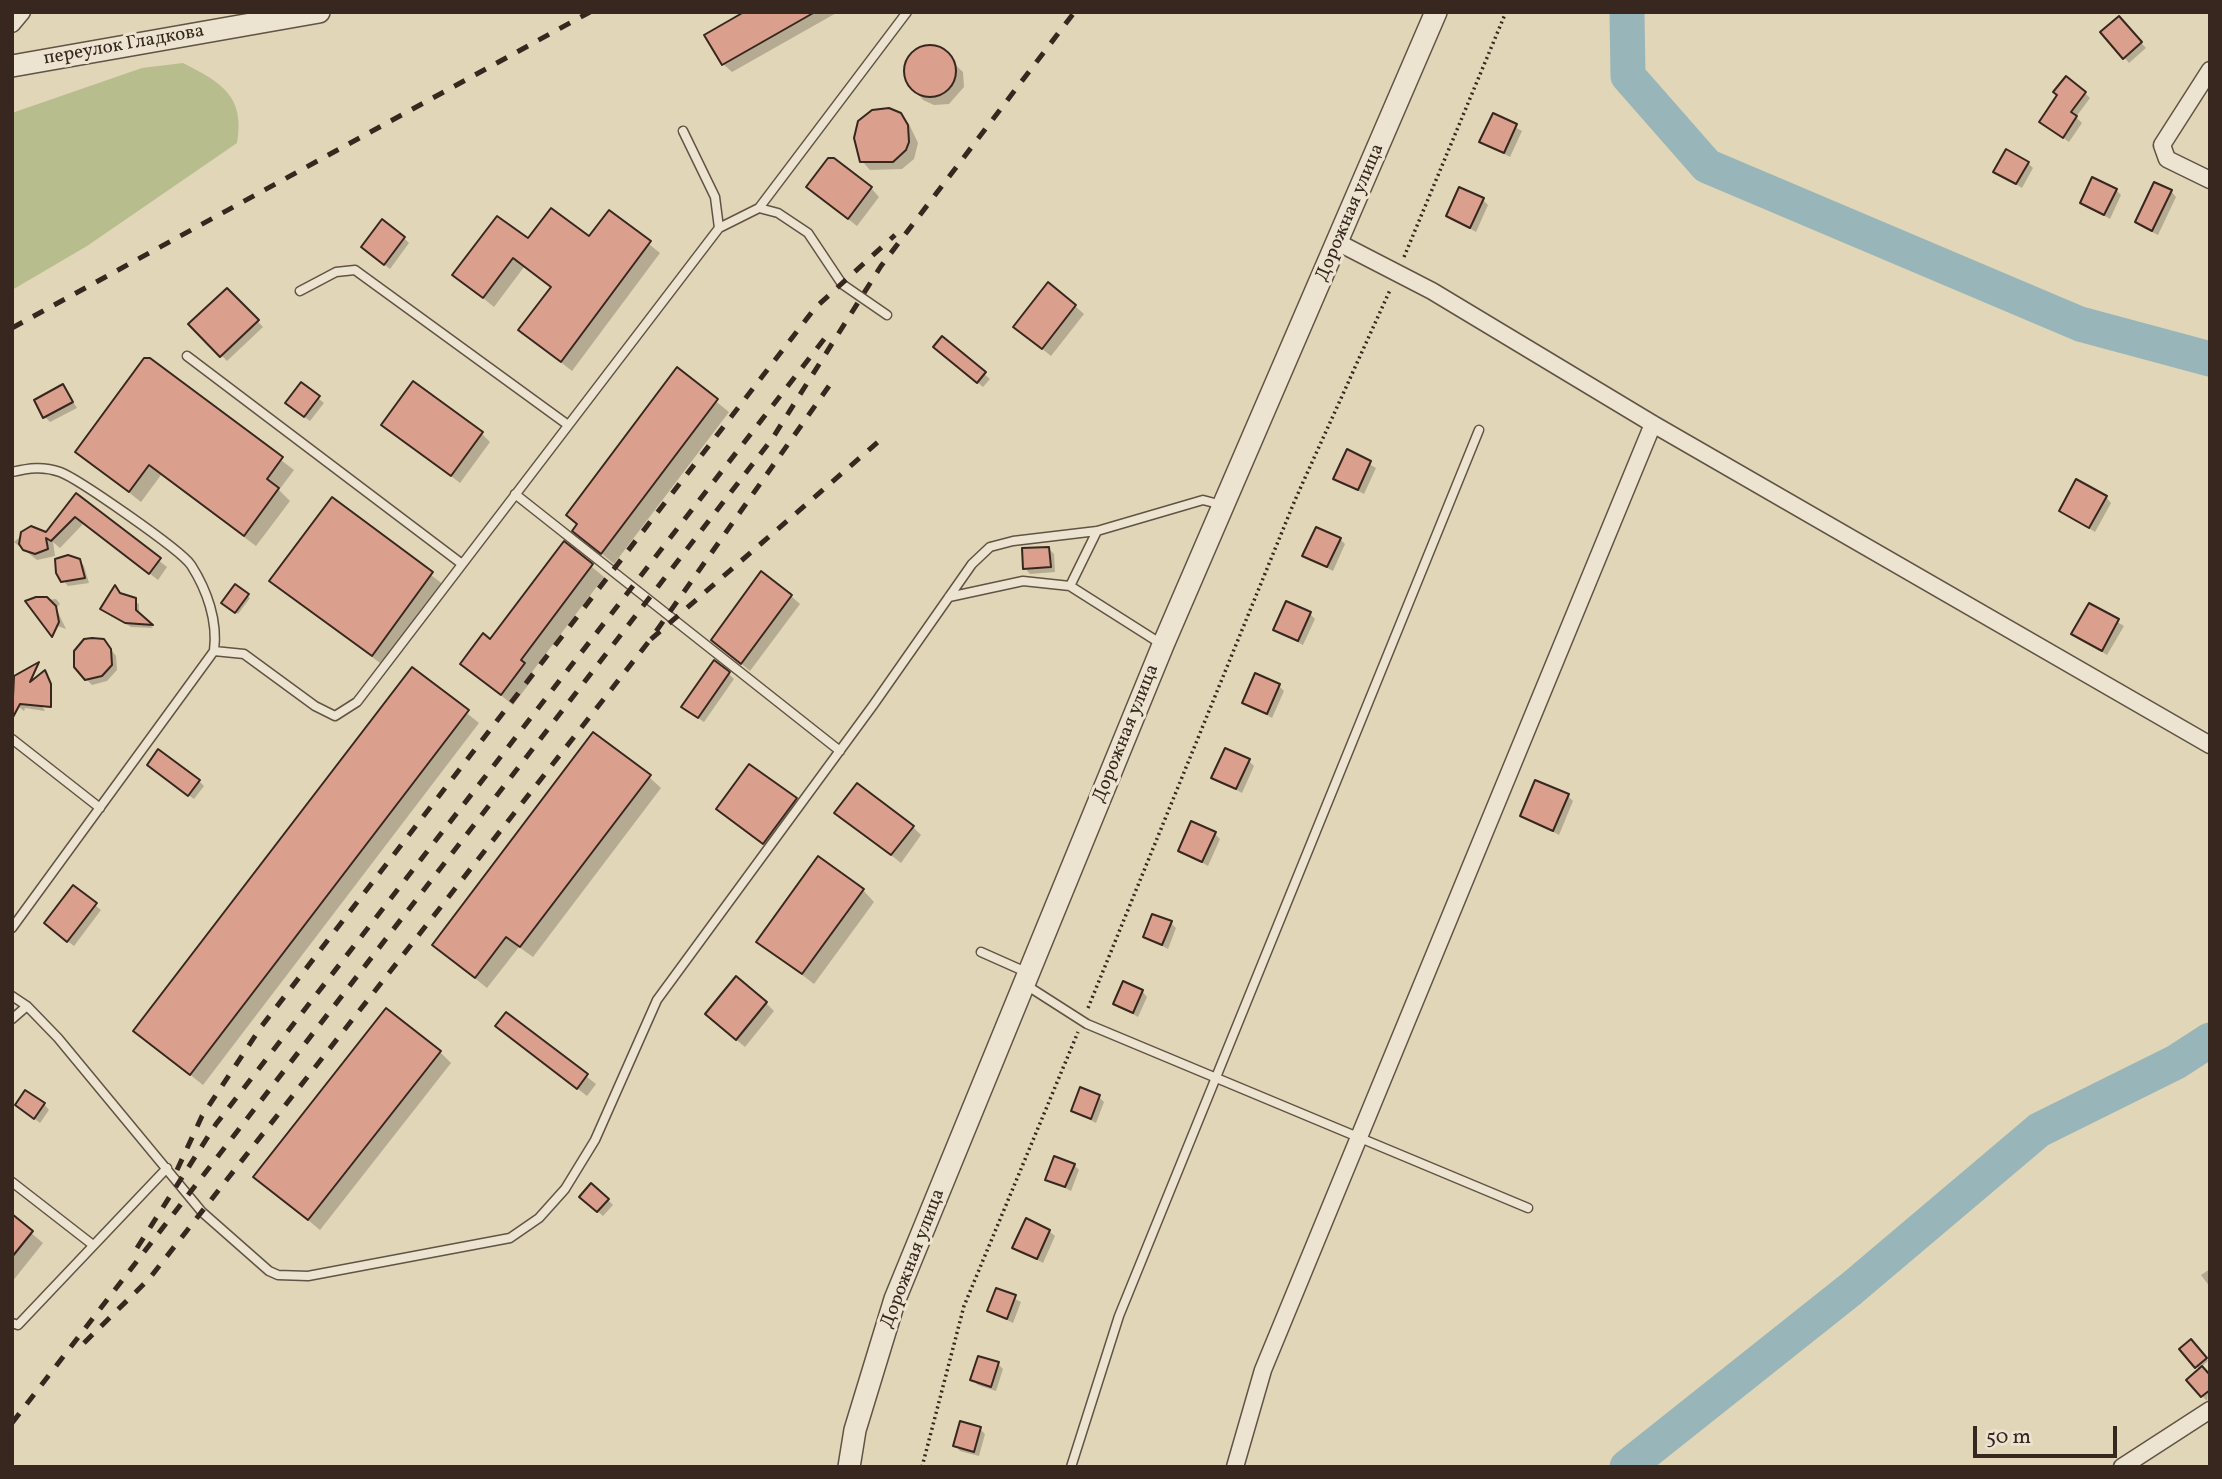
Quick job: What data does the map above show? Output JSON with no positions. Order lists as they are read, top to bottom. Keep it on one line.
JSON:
{"streets":{"street":["переулок Гладкова","Дорожная улица"]},"scale_bar":"50 m"}
